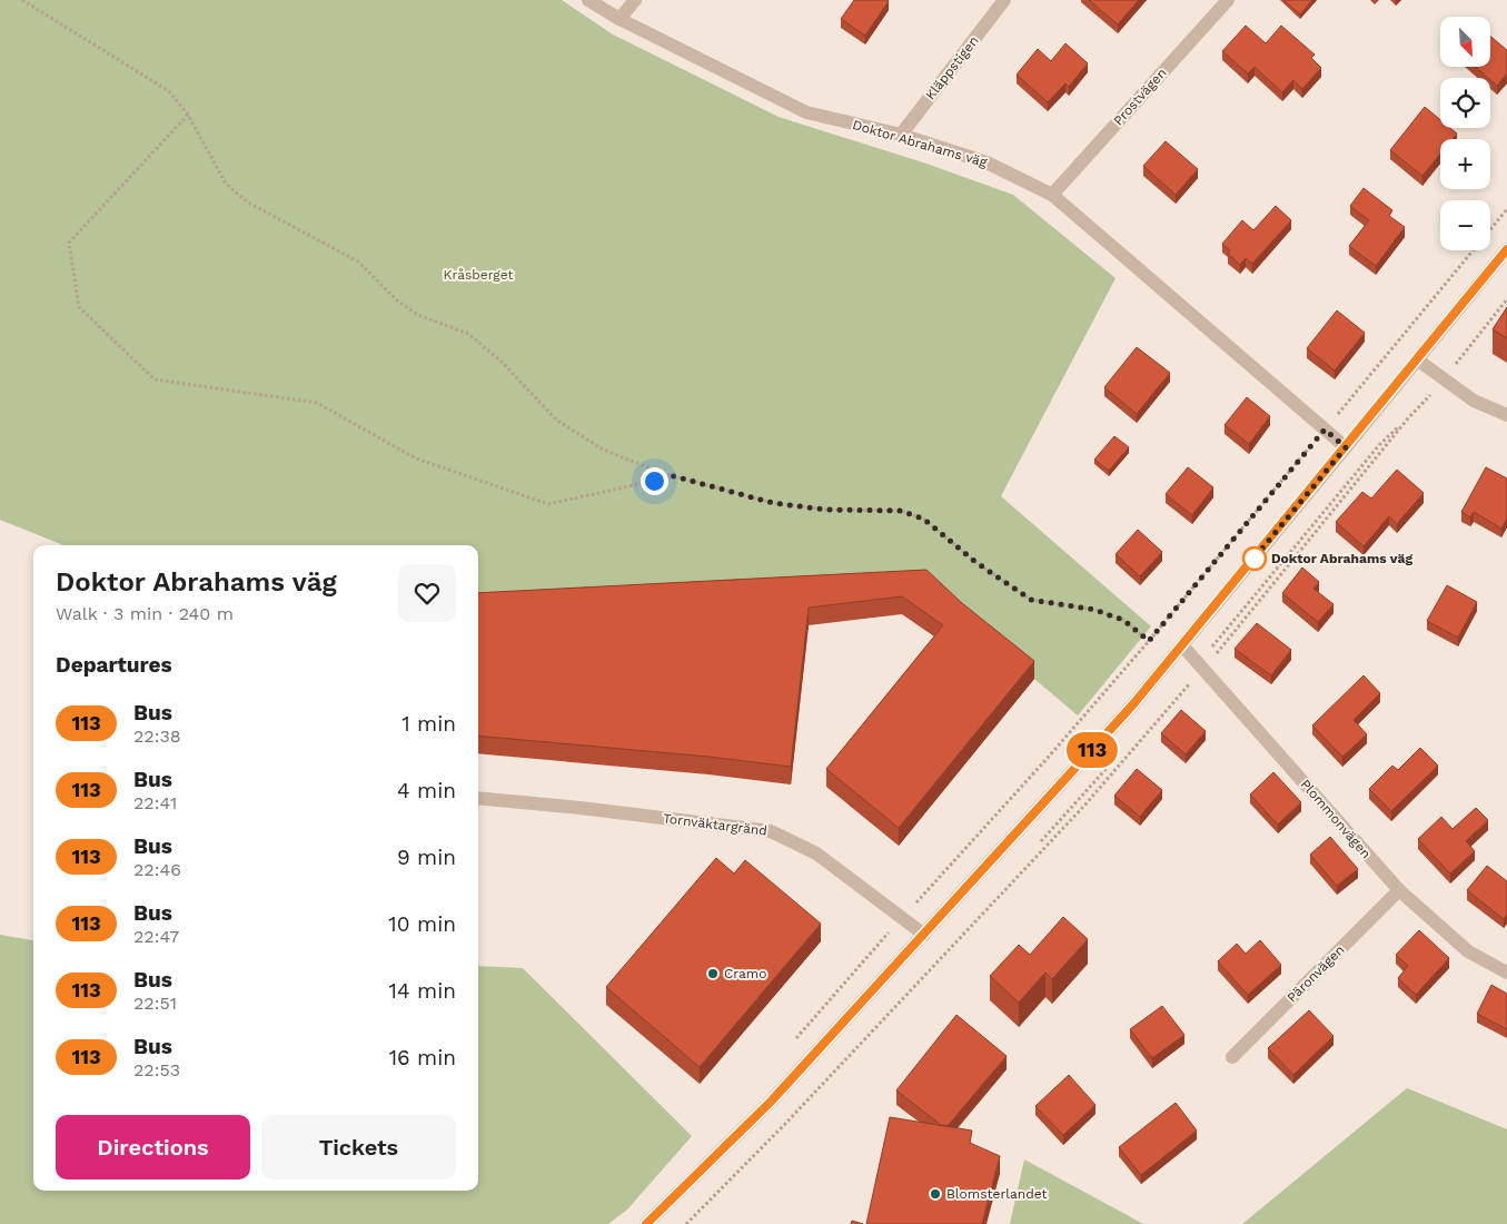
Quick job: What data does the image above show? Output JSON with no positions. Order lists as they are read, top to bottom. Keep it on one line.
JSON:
{"streets":{"street":["Kläppstigen","Prostvägen","Doktor Abrahams väg","Plommonvägen","Tornväktargränd","Päronvägen"]},"crossings":[["Kläppstigen","Doktor Abrahams väg"],["Prostvägen","Doktor Abrahams väg"],["Plommonvägen","Päronvägen"]],"parks":["Kråsberget"],"places":["Doktor Abrahams väg","Cramo","Blomsterlandet"],"lines":["bus line 113"],"north":"bottom right","page":{"on_map":"113","map_buttons":["+","−"],"heading":[["Doktor Abrahams väg","Walk · 3 min · 240 m"],"Departures"],"list":[{"mark":"113","name":"Bus","note":"22:38","value":"1 min"},{"mark":"113","name":"Bus","note":"22:41","value":"4 min"},{"mark":"113","name":"Bus","note":"22:46","value":"9 min"},{"mark":"113","name":"Bus","note":"22:47","value":"10 min"},{"mark":"113","name":"Bus","note":"22:51","value":"14 min"},{"mark":"113","name":"Bus","note":"22:53","value":"16 min"}],"buttons":["Directions","Tickets"]}}
